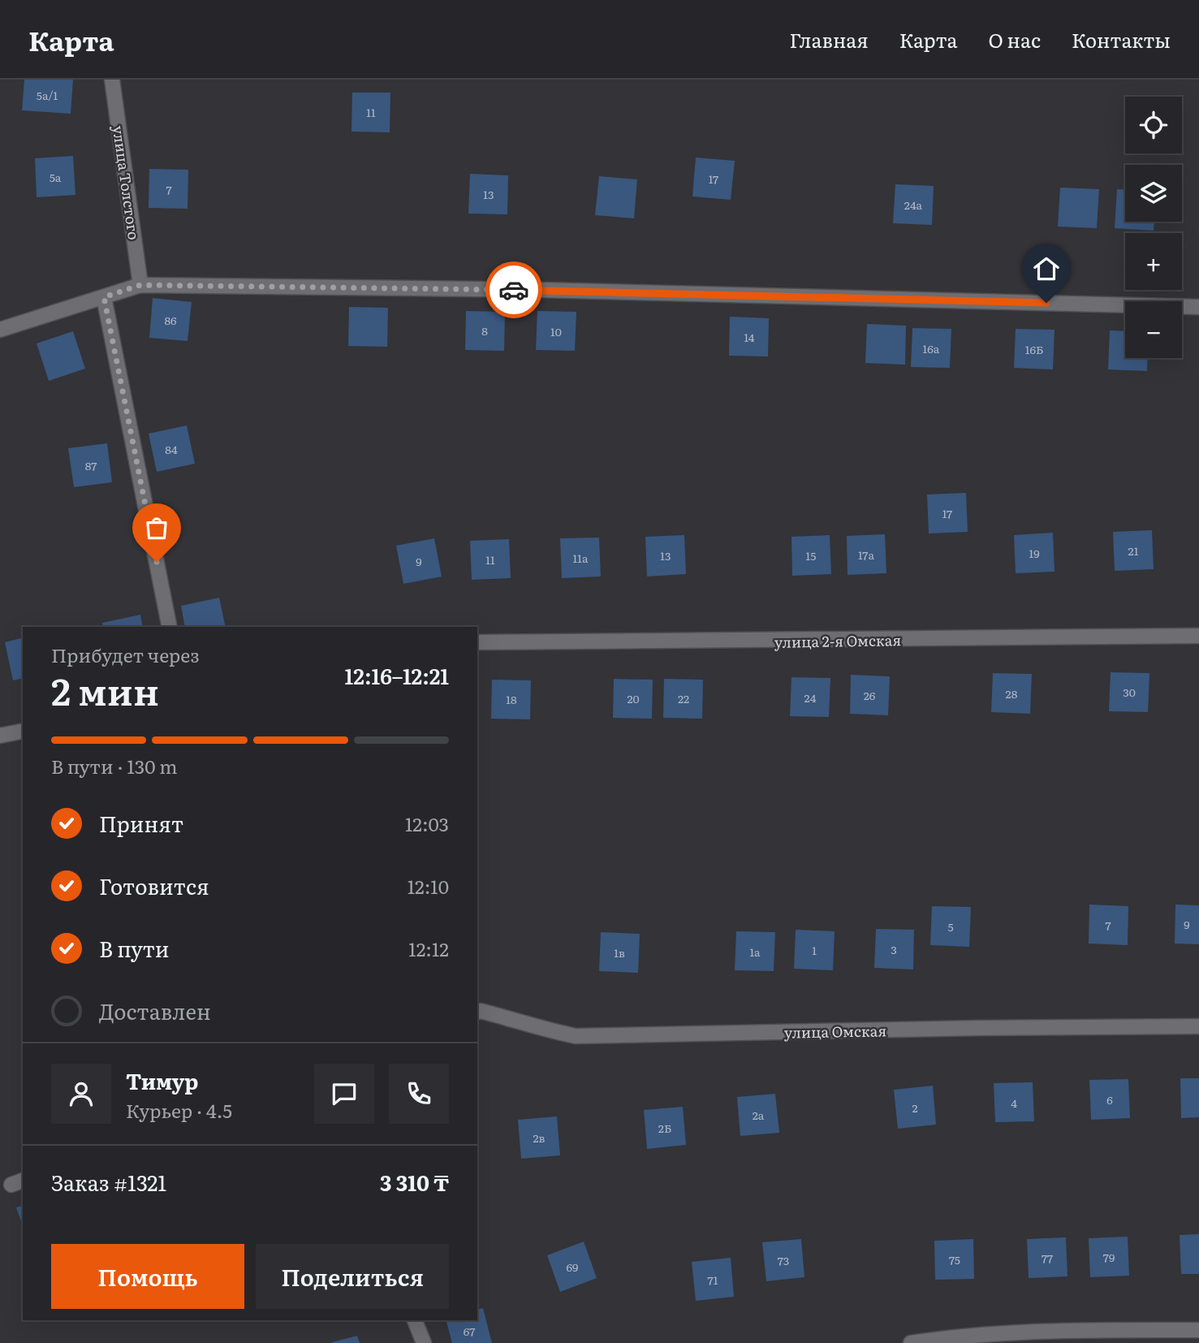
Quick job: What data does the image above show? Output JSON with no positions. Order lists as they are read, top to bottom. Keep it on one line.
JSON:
{"streets":{"street":["улица Толстого","улица 2-я Омская","улица Омская"]},"house_numbers":["5а/1","11","5а","17","7","13","24а","86","8","10","14","16а","16Б","84","87","17","21","19","17а","13","15","11а","11","9","30","28","26","24","20","22","18","9","7","5","3","1","1а","1в","6","4","2","2а","2Б","2в","79","77","75","73","69","71","67"],"page":{"header":"Карта","nav":["Главная","Карта","О нас","Контакты"],"map_buttons":["+","−"],"heading":["2 мин","Прибудет через","12:16–12:21"],"panel":["Тимур","Курьер · 4.5","Заказ #1321","3 310 ₸"],"bar":"В пути · 130 m","list":[["Принят","12:03"],["Готовится","12:10"],["В пути","12:12"],"Доставлен"],"buttons":["Помощь","Поделиться"]}}
